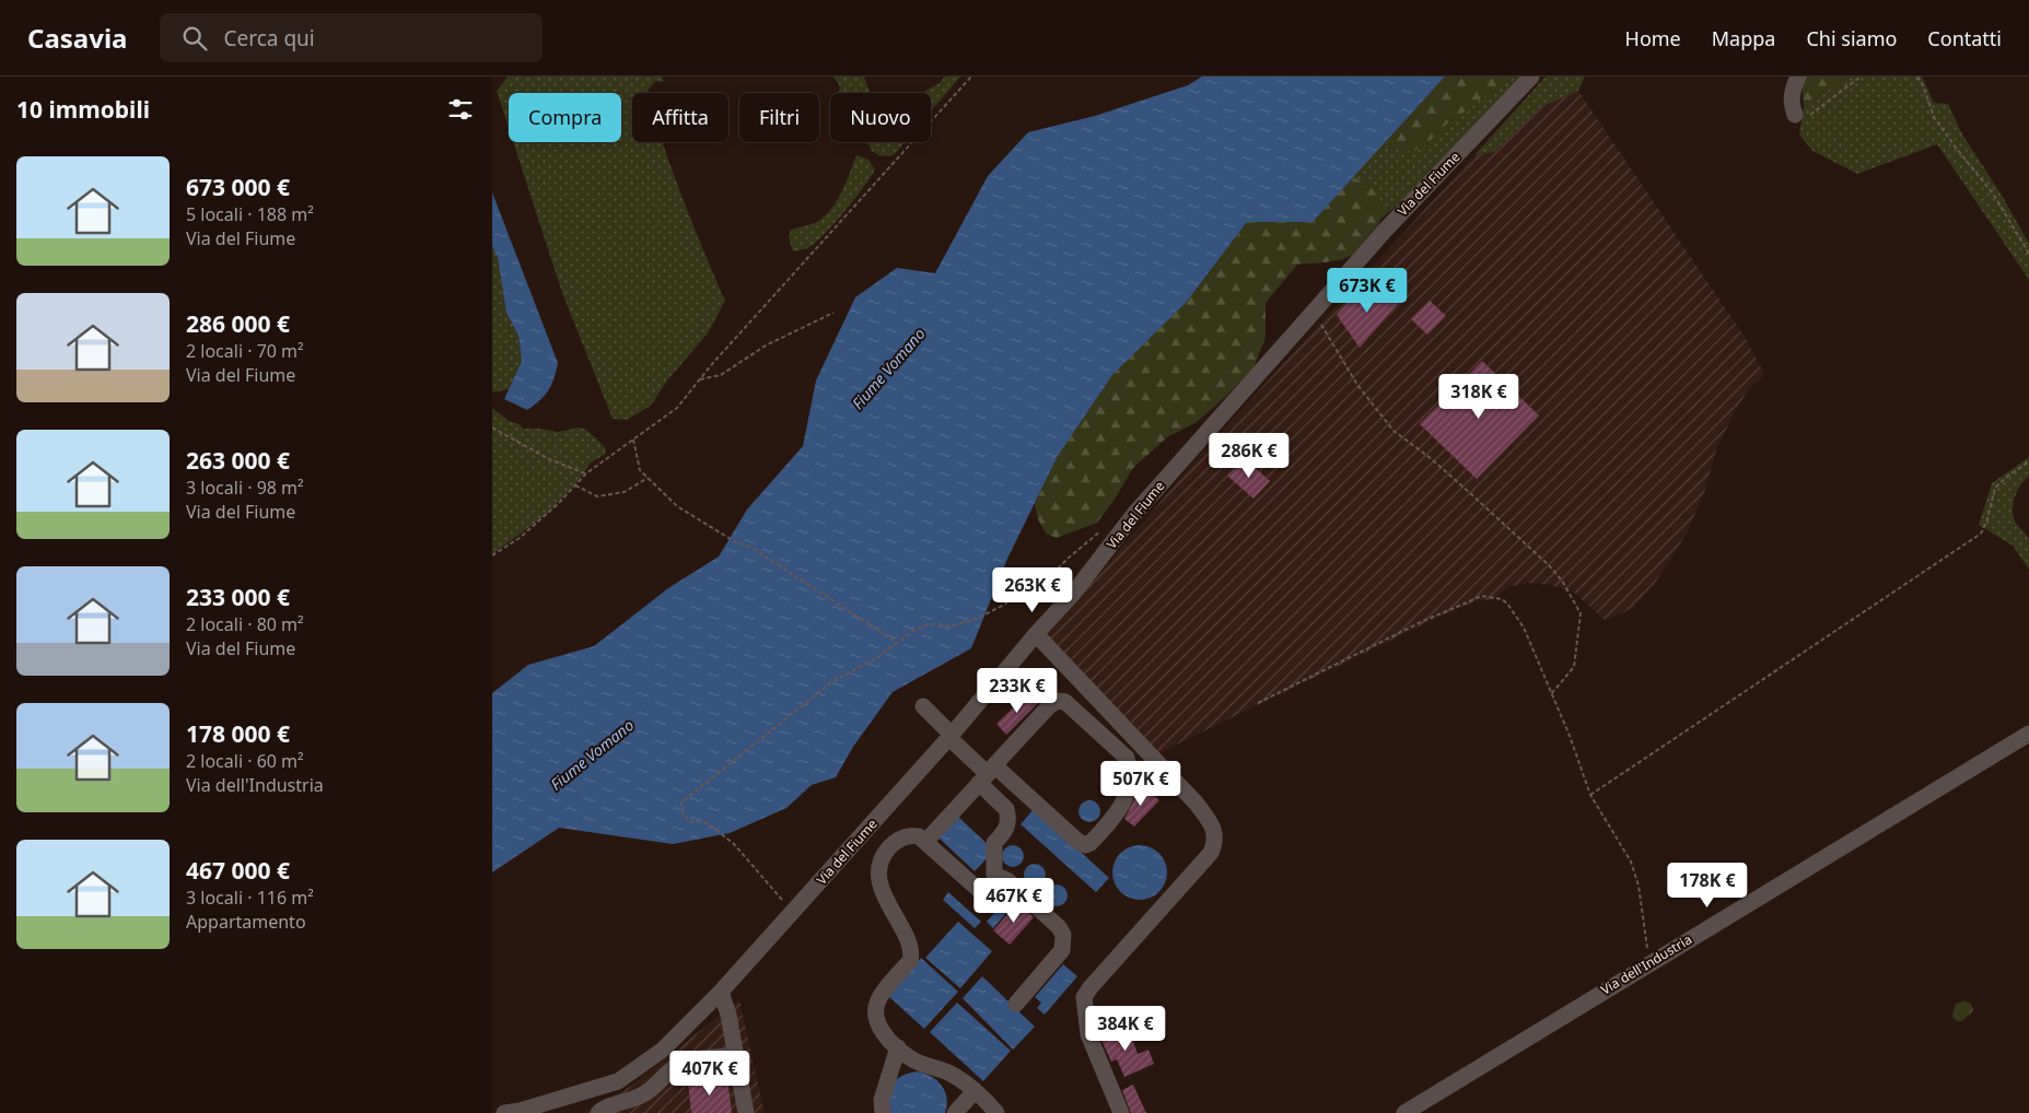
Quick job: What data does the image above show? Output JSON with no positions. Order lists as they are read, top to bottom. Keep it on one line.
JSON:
{"streets":{"street":["Via del Fiume","Via dell'Industria"]},"water":["Fiume Vomano"],"page":{"header":"Casavia","search":"Cerca qui","nav":["Home","Mappa","Chi siamo","Contatti"],"heading":"10 immobili","chip":["Compra","Affitta","Filtri","Nuovo"],"list":[{"name":"673 000 €","note":"5 locali · 188 m² · Via del Fiume"},{"name":"286 000 €","note":"2 locali · 70 m² · Via del Fiume"},{"name":"263 000 €","note":"3 locali · 98 m² · Via del Fiume"},{"name":"233 000 €","note":"2 locali · 80 m² · Via del Fiume"},{"name":"178 000 €","note":"2 locali · 60 m² · Via dell'Industria"},{"name":"467 000 €","note":"3 locali · 116 m² · Appartamento"}],"price":["673K €","318K €","286K €","263K €","233K €","507K €","178K €","467K €","384K €","407K €"]}}
